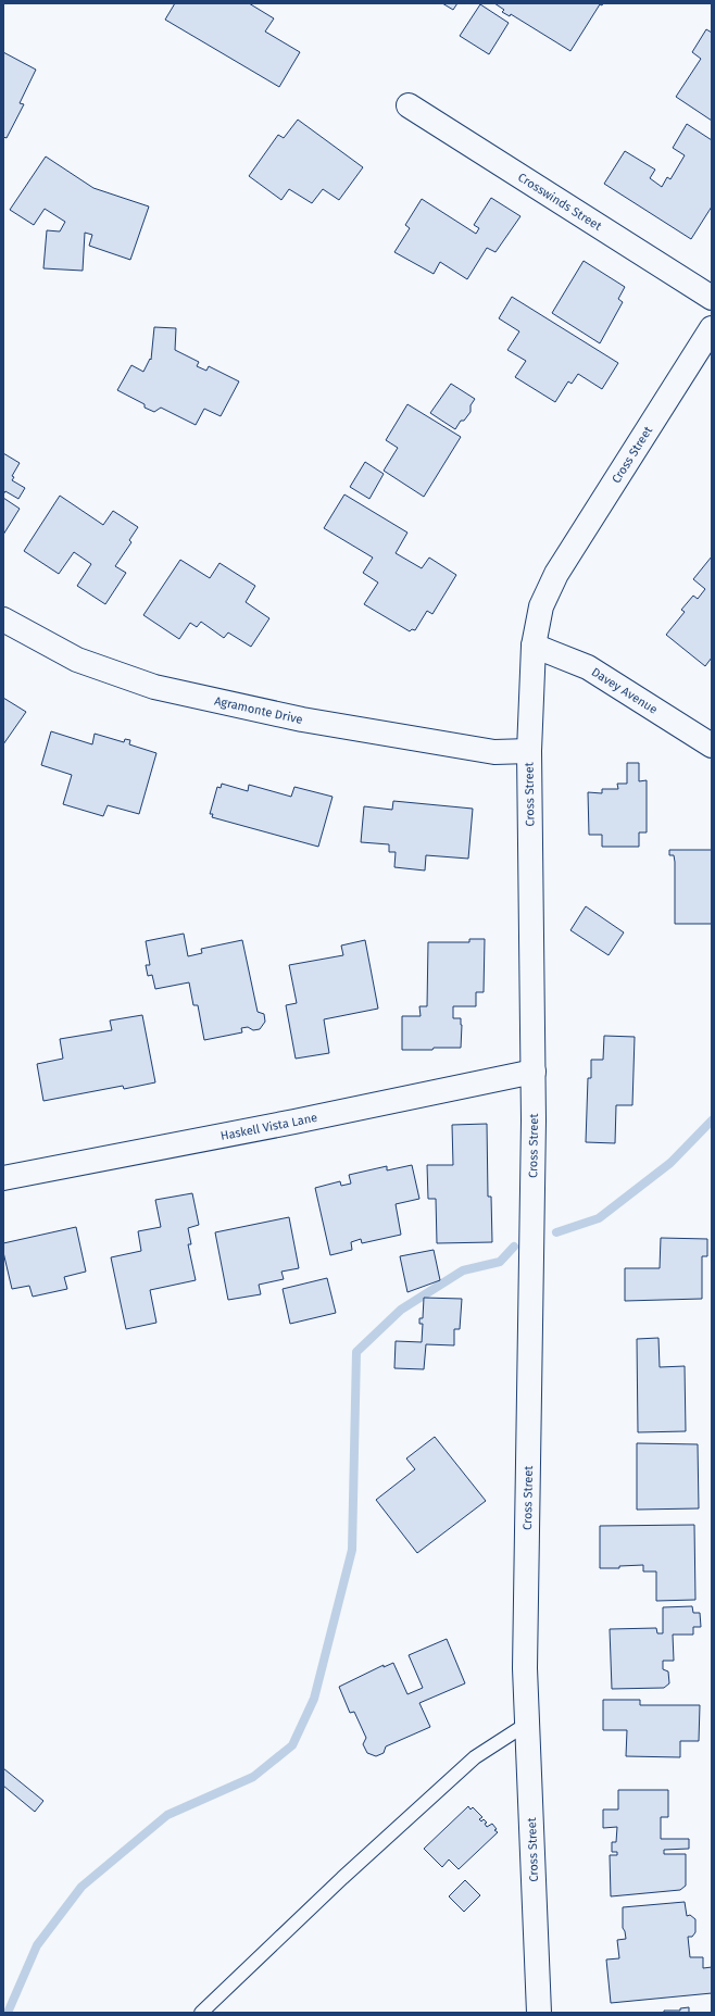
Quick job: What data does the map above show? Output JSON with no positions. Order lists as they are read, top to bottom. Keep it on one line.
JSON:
{"streets":{"street":["Crosswinds Street","Cross Street","Davey Avenue","Agramonte Drive","Haskell Vista Lane"]},"crossings":[["Cross Street","Davey Avenue"],["Cross Street","Agramonte Drive"],["Cross Street","Haskell Vista Lane"]]}
